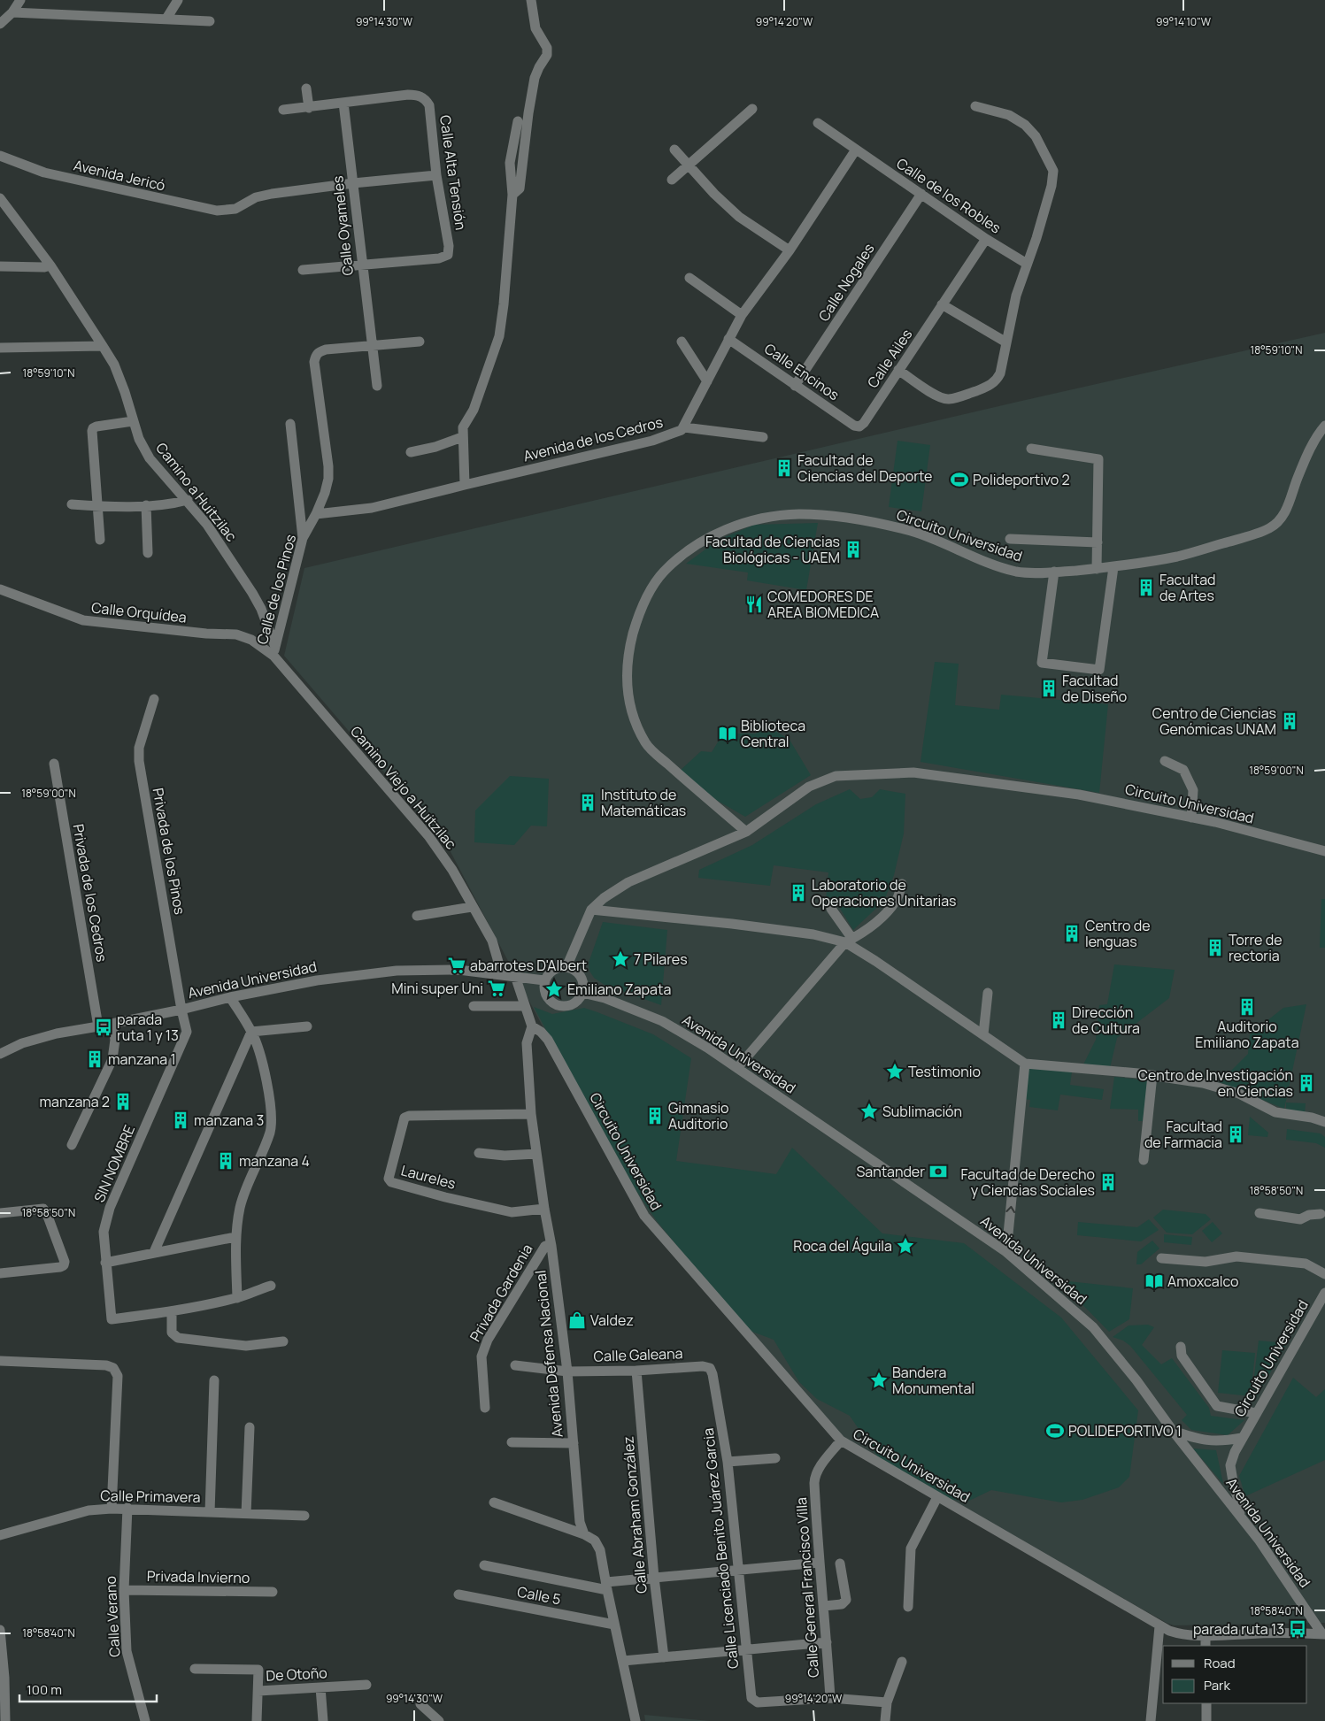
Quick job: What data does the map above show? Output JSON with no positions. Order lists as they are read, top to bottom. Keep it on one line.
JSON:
{"streets":{"street":["Calle Alta Tensión","Avenida Jericó","Calle de los Robles","Calle Oyameles","Calle Nogales","Calle Ailes","Calle Encinos","Avenida de los Cedros","Camino a Huitzilac","Circuito Universidad","Calle de los Pinos","Calle Orquídea","Camino Viejo a Huitzilac","Privada de los Pinos","Privada de los Cedros","Avenida Universidad","SIN NOMBRE","Laureles","Privada Gardenia","Avenida Defensa Nacional","Calle Galeana","Calle Primavera","Calle Abraham González","Calle Licenciado Benito Juárez Garcia","Privada Invierno","Calle General Francisco Villa","Calle 5","Calle Verano","De Otoño"]},"crossings":[["Calle Alta Tensión","Calle Oyameles"],["Avenida Jericó","Calle Oyameles"],["Calle de los Robles","Calle Nogales"],["Calle de los Robles","Calle Ailes"],["Calle de los Robles","Avenida de los Cedros"],["Calle Oyameles","Calle de los Pinos"],["Calle Nogales","Calle Encinos"],["Calle Ailes","Calle Encinos"],["Calle Encinos","Avenida de los Cedros"],["Avenida de los Cedros","Calle de los Pinos"],["Camino a Huitzilac","Calle de los Pinos"],["Camino a Huitzilac","Calle Orquídea"],["Camino a Huitzilac","Camino Viejo a Huitzilac"],["Circuito Universidad","Avenida Universidad"],["Circuito Universidad","Avenida Defensa Nacional"],["Circuito Universidad","Calle General Francisco Villa"],["Calle de los Pinos","Calle Orquídea"],["Calle de los Pinos","Camino Viejo a Huitzilac"],["Calle Orquídea","Camino Viejo a Huitzilac"],["Camino Viejo a Huitzilac","Avenida Universidad"],["Privada de los Pinos","Avenida Universidad"],["Privada de los Pinos","SIN NOMBRE"],["Privada de los Cedros","Avenida Universidad"],["Avenida Universidad","SIN NOMBRE"],["Laureles","Avenida Defensa Nacional"],["Avenida Defensa Nacional","Calle Galeana"],["Calle Galeana","Calle Abraham González"],["Calle Galeana","Calle Licenciado Benito Juárez Garcia"],["Calle Primavera","Calle Verano"],["Calle Licenciado Benito Juárez Garcia","Calle General Francisco Villa"],["Privada Invierno","Calle Verano"]],"places":{"building":["Facultad de Ciencias del Deporte","Facultad de Ciencias Biológicas - UAEM","Facultad de Artes","Facultad de Diseño","Centro de Ciencias Genómicas UNAM","Instituto de Matemáticas","Laboratorio de Operaciones Unitarias","Centro de lenguas","Torre de rectoria","Auditorio Emiliano Zapata","Dirección de Cultura","manzana 1","Centro de Investigación en Ciencias","manzana 2","Gimnasio Auditorio","manzana 3","Facultad de Farmacia","manzana 4","Facultad de Derecho y Ciencias Sociales"],"sports":["Polideportivo 2","POLIDEPORTIVO 1"],"restaurant":["COMEDORES DE AREA BIOMEDICA"],"library":["Biblioteca Central","Amoxcalco"],"place":["7 Pilares","Emiliano Zapata","Testimonio","Sublimación","Roca del Águila","Bandera Monumental"],"supermarket":["abarrotes D'Albert","Mini super Uni"],"bus stop":["parada ruta 1 y 13","parada ruta 13"],"bank":["Santander"],"shop":["Valdez"]},"legend":["Road","Park"],"scale_bar":"100 m","coordinates":["99°14'30\"W","99°14'20\"W","99°14'10\"W","18°59'10\"N","18°59'00\"N","18°58'50\"N","18°58'40\"N"]}
